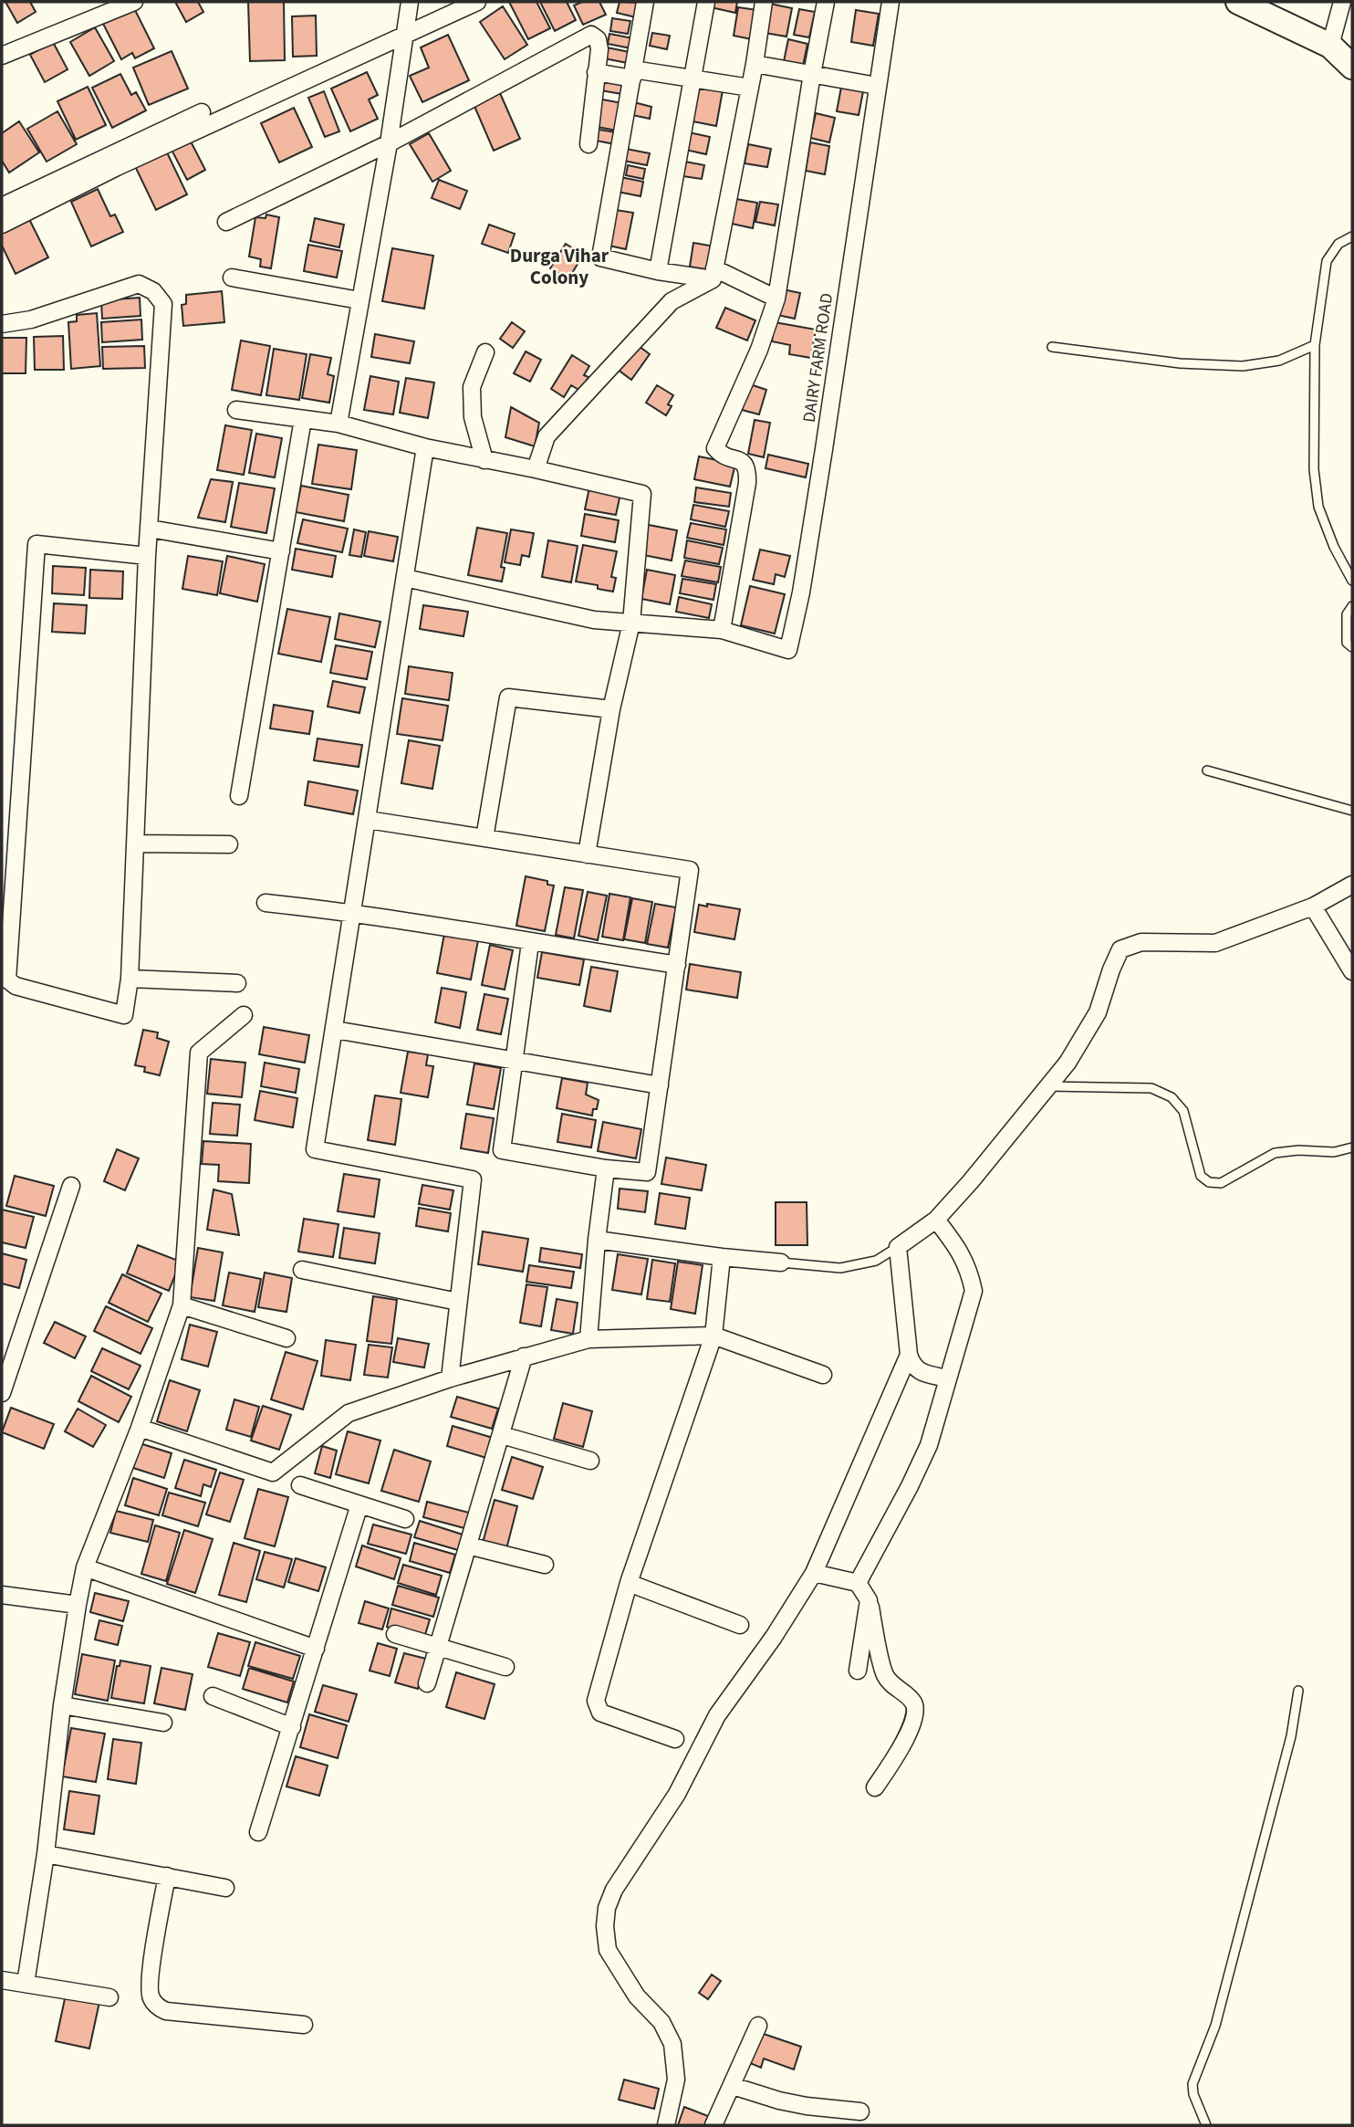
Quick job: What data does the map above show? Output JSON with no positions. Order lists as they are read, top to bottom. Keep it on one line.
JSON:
{"streets":{"street":["DAIRY FARM ROAD"]},"districts":["Durga Vihar Colony"]}
